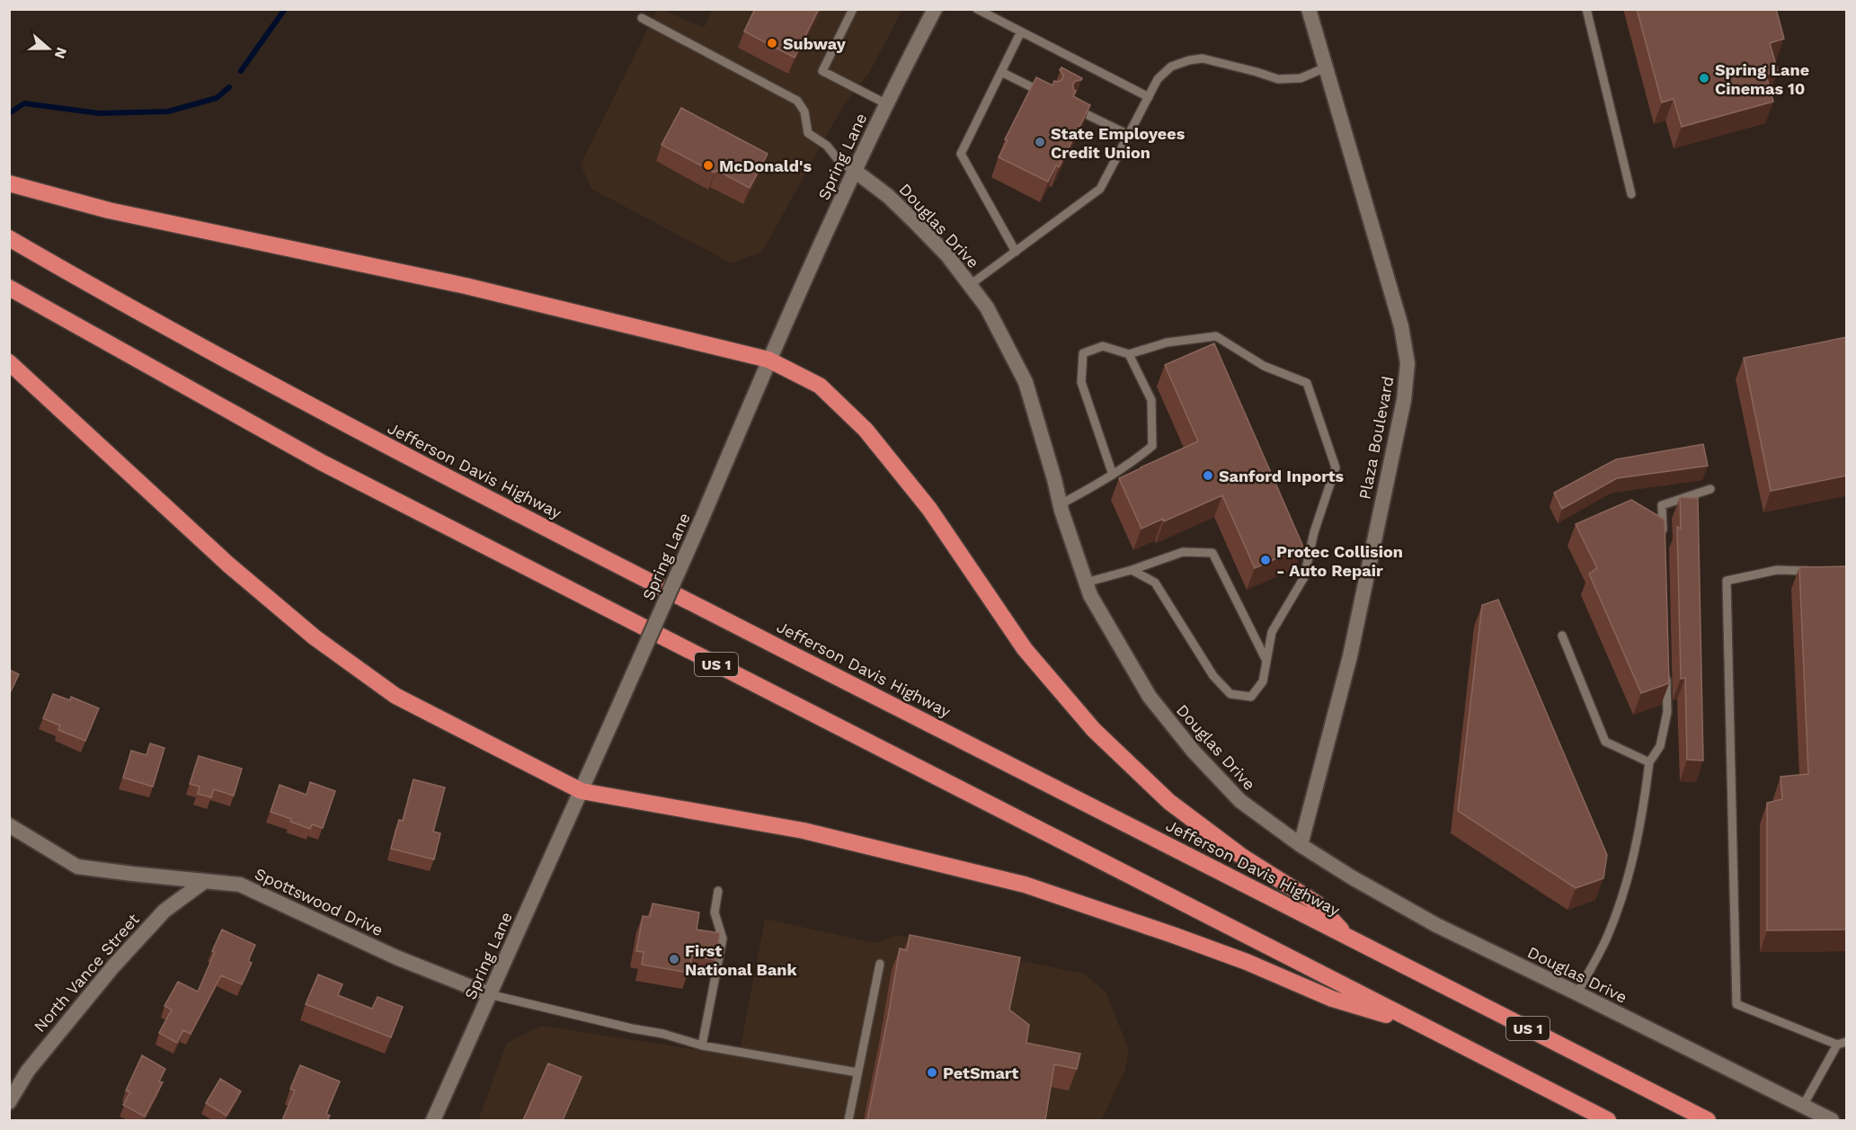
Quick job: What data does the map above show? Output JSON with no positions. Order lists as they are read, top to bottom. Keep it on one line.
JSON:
{"streets":{"highway":["Jefferson Davis Highway","US 1"],"street":["Spring Lane","Douglas Drive","Plaza Boulevard","Spottswood Drive","North Vance Street"]},"crossings":[["Spring Lane","Douglas Drive"],["Spring Lane","Spottswood Drive"],["Douglas Drive","Plaza Boulevard"],["Spottswood Drive","North Vance Street"]],"places":["Subway","Spring Lane Cinemas 10","State Employees Credit Union","McDonald's","Sanford Inports","Protec Collision - Auto Repair","First National Bank","PetSmart"],"north":"right"}
